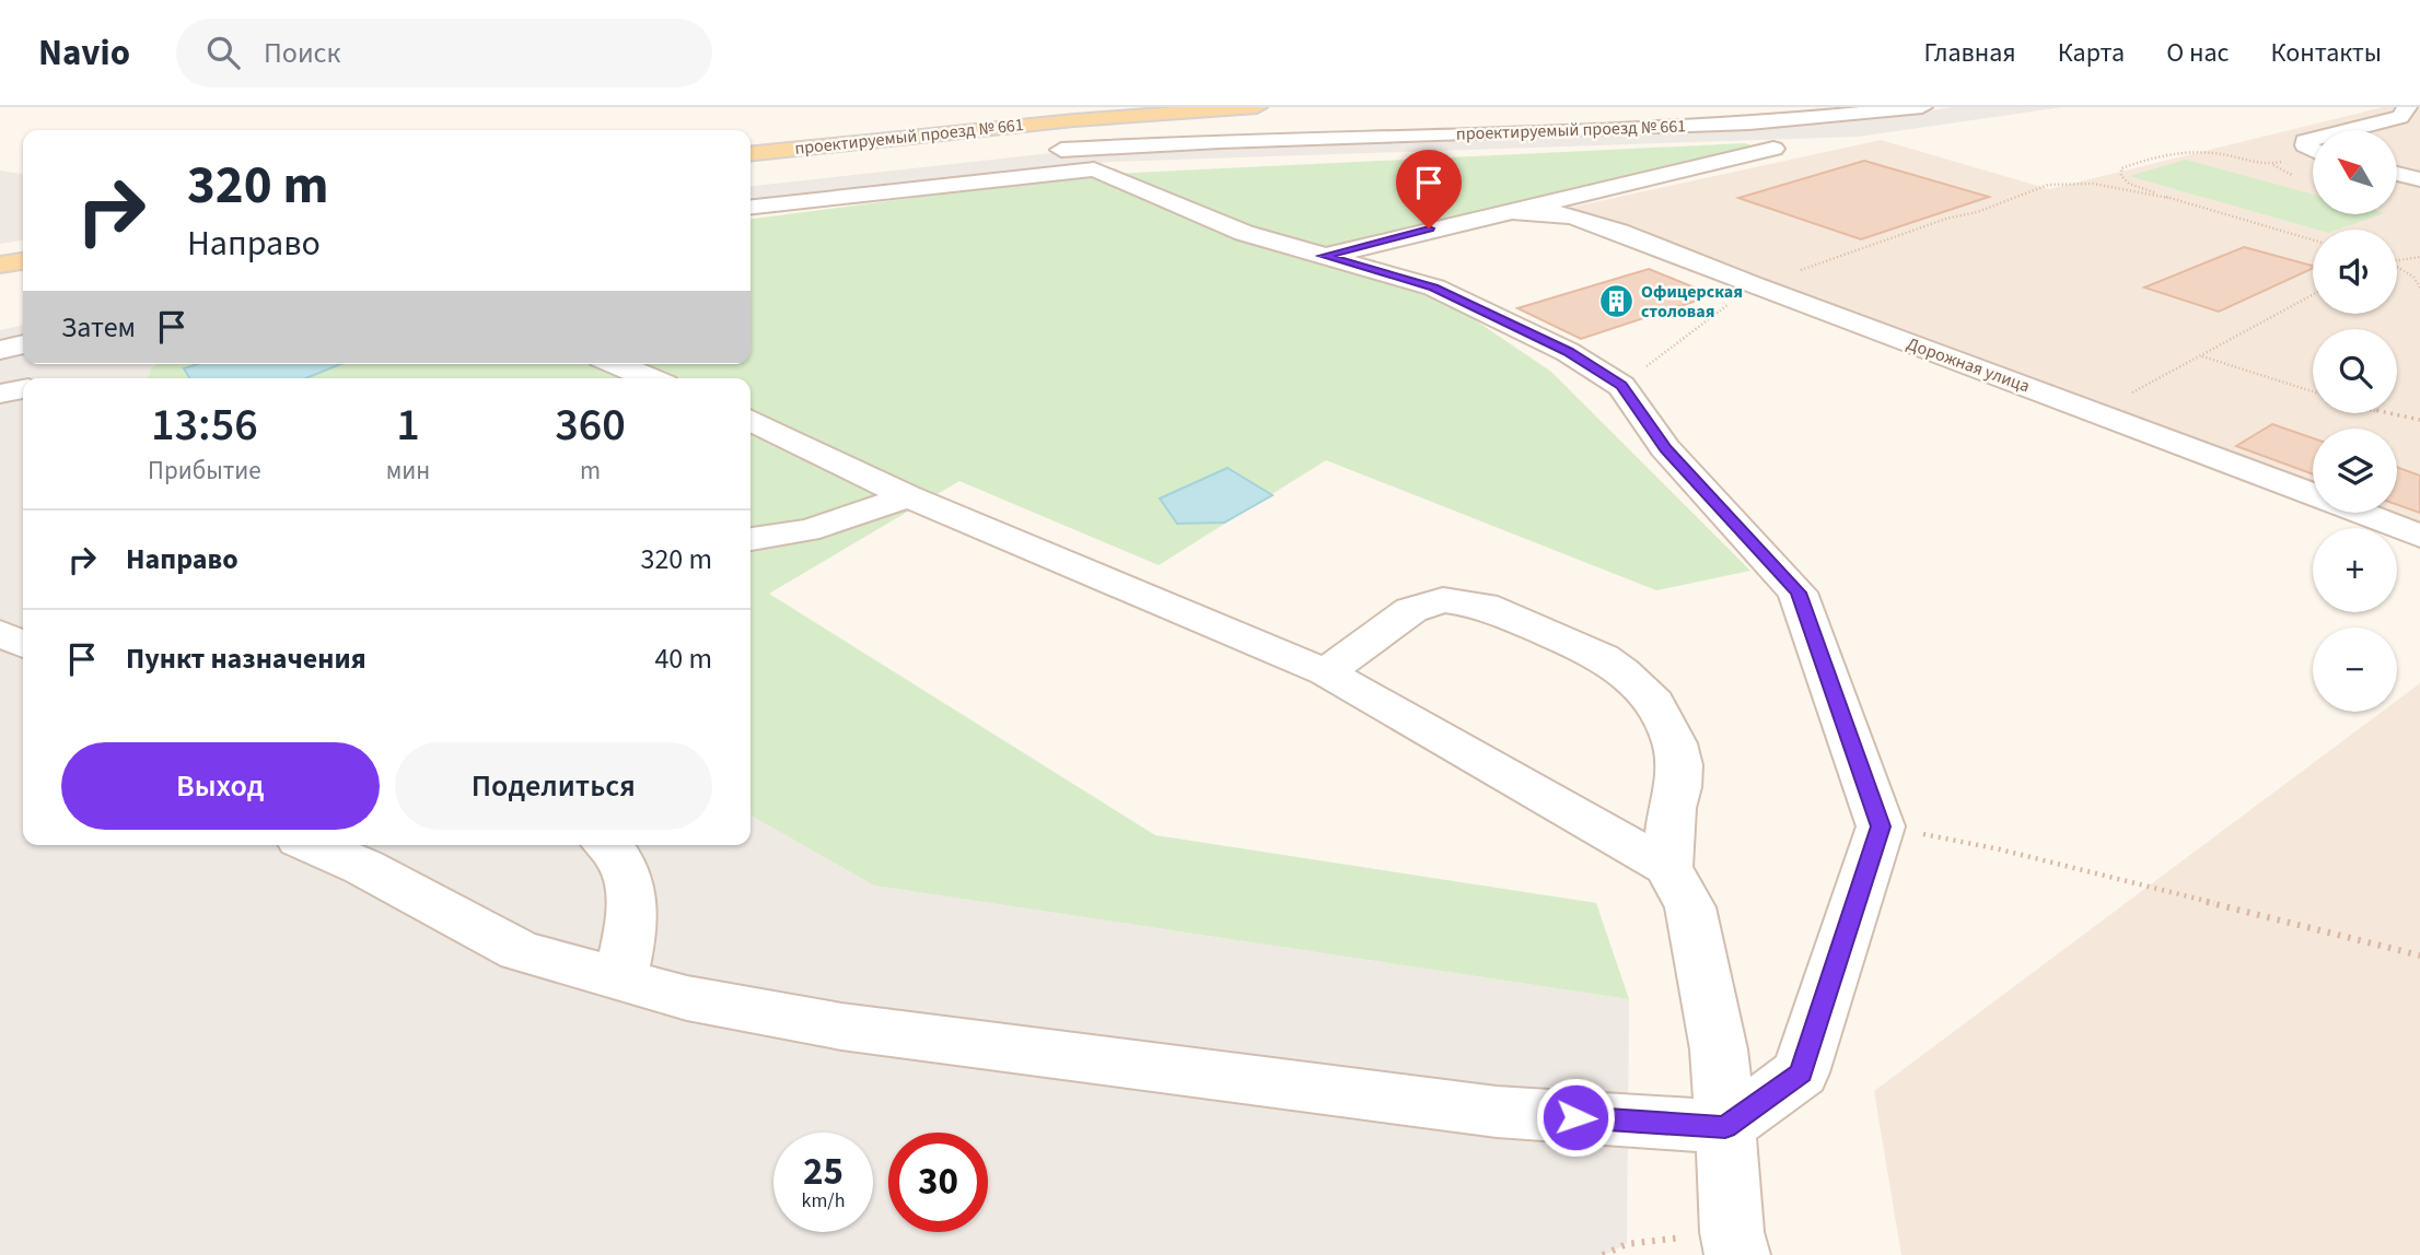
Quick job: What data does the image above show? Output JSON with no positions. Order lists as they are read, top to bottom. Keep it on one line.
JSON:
{"streets":{"main road":["проектируемый проезд № 661"],"street":["Дорожная улица"]},"places":{"building":["Офицерская столовая"]},"north":"top left","page":{"header":"Navio","search":"Поиск","nav":["Главная","Карта","О нас","Контакты"],"map_buttons":["+","−"],"turn":["320 m","Направо"],"then":"Затем","eta":["13:56","Прибытие","1","мин","360","m"],"list":[{"name":"Направо","value":"320 m"},{"name":"Пункт назначения","value":"40 m"}],"buttons":["Выход","Поделиться"],"speed":"25 km/h","limit":"30"}}
